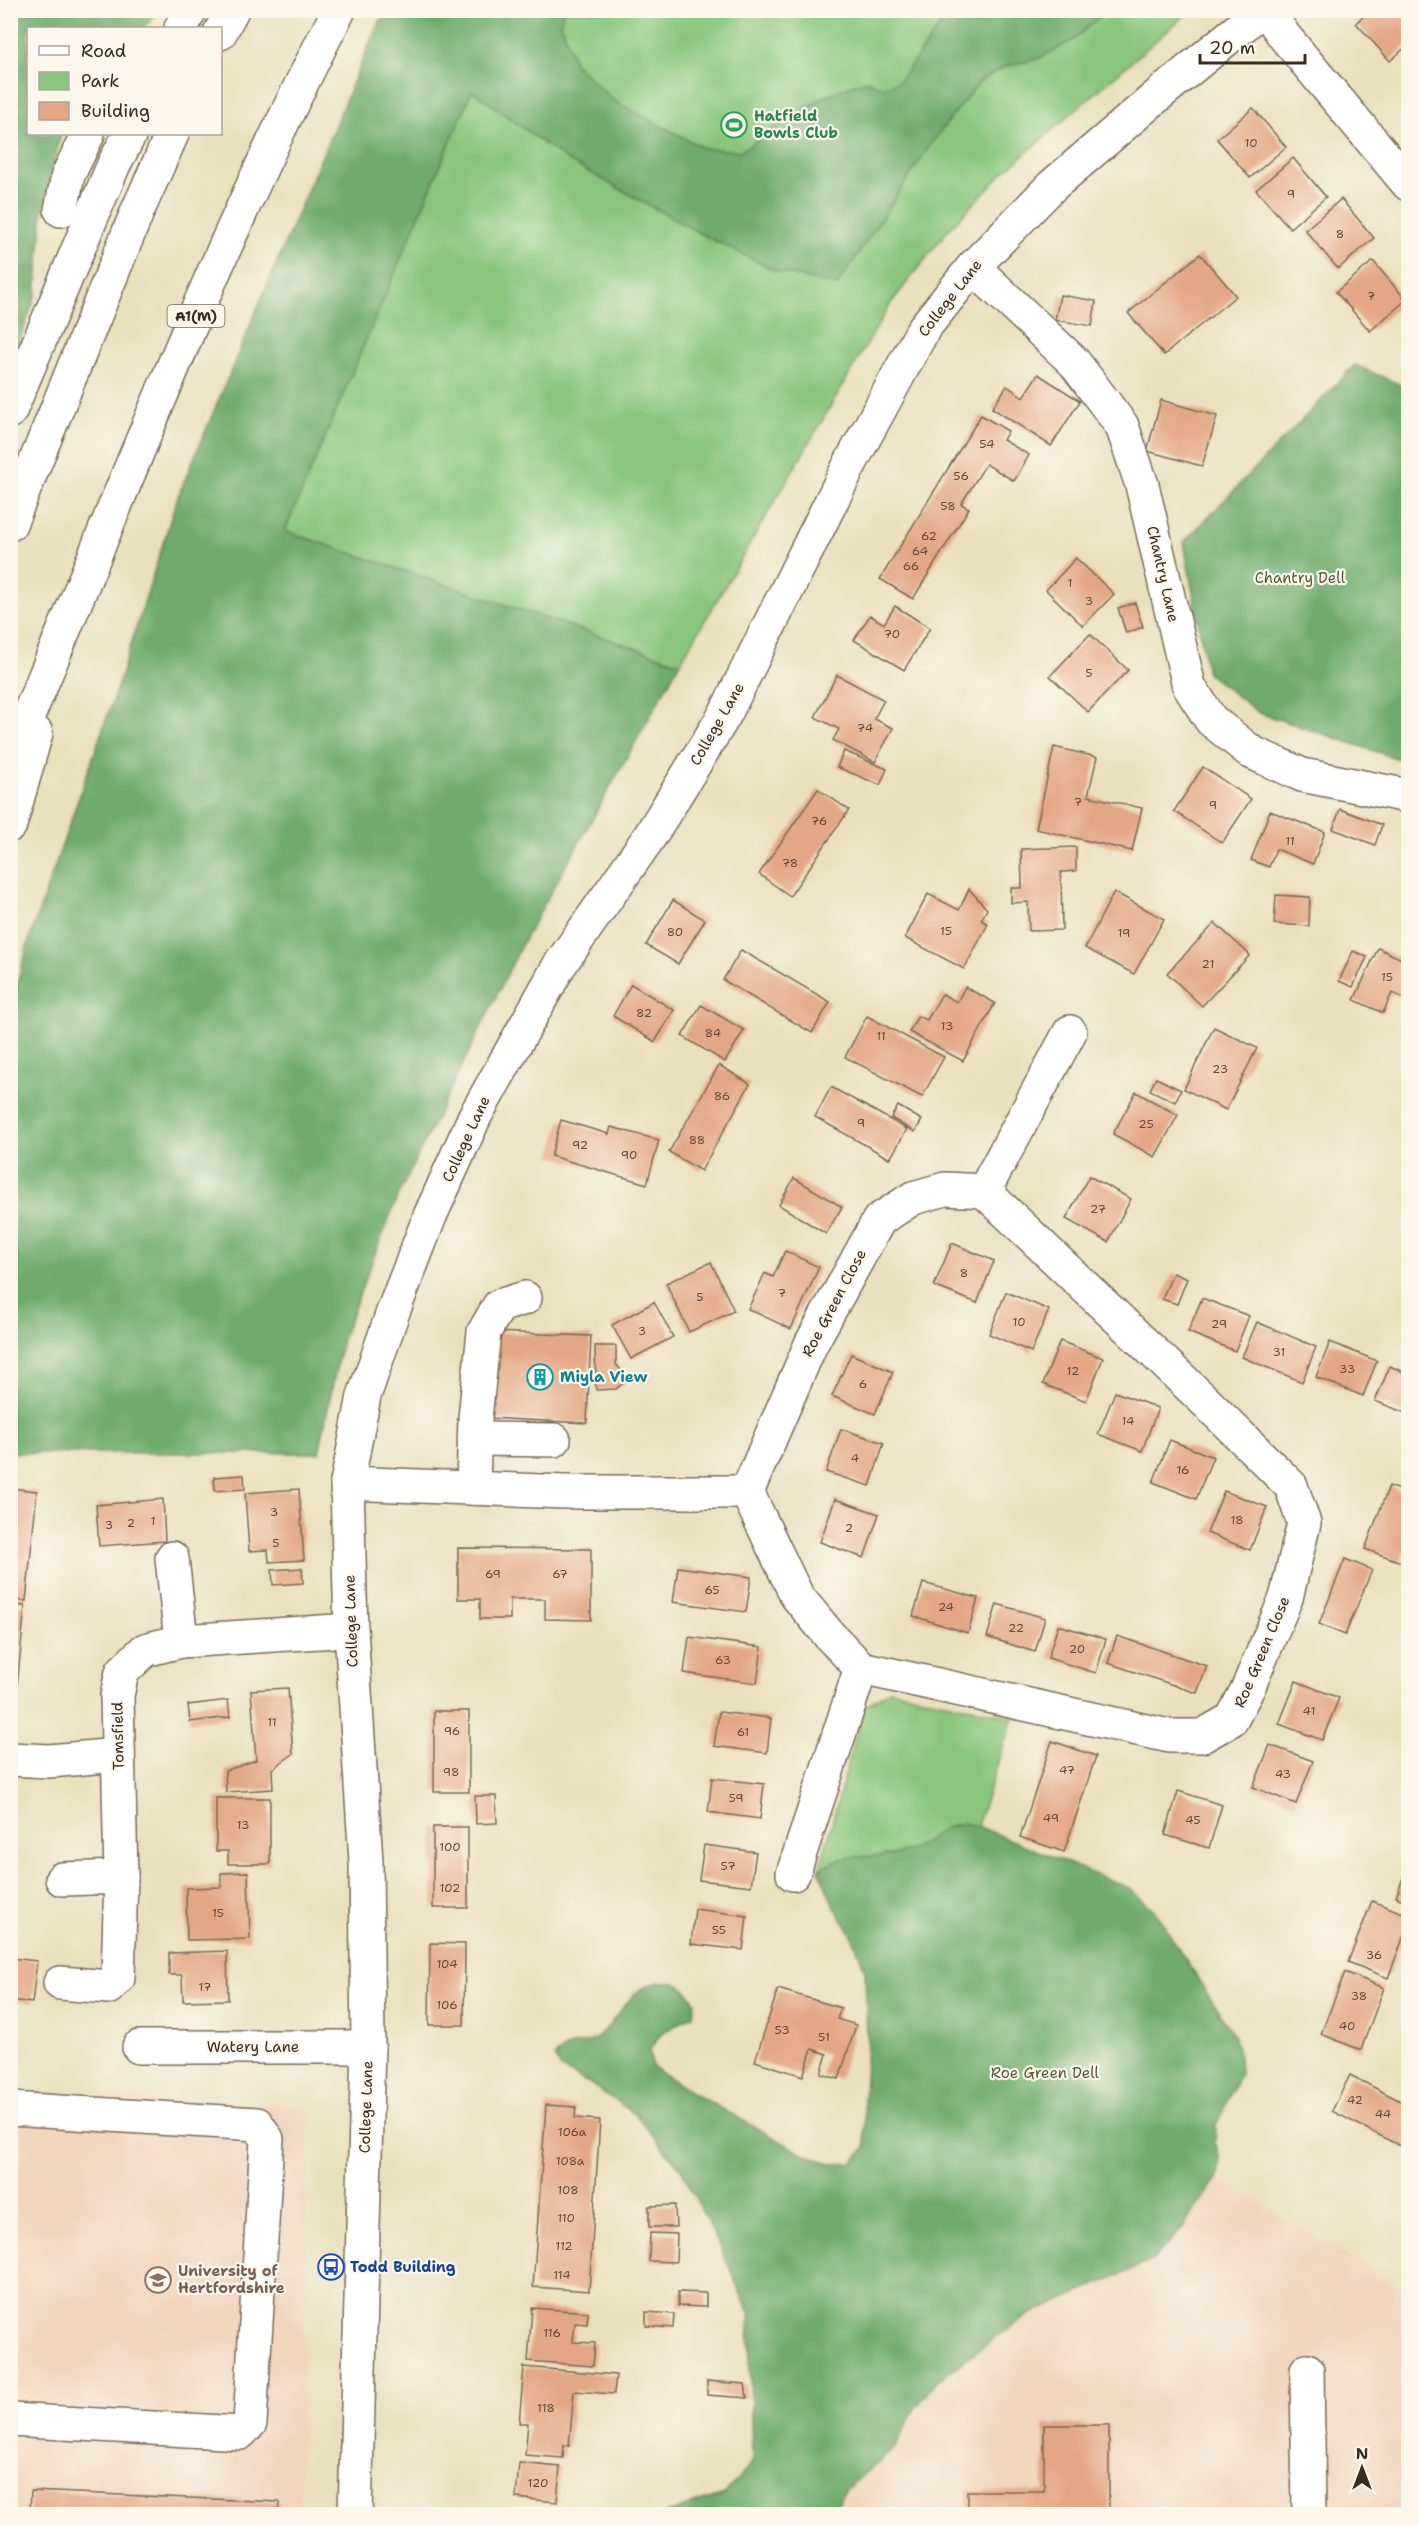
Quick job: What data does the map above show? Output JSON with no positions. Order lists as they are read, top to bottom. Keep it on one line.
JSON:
{"streets":{"main road":["College Lane","A1(M)","Chantry Lane","Roe Green Close","Tomsfield","Watery Lane"]},"crossings":[["College Lane","Chantry Lane"],["College Lane","Tomsfield"],["College Lane","Watery Lane"]],"parks":["Chantry Dell","Roe Green Dell"],"places":{"sports":["Hatfield Bowls Club"],"building":["Miyla View"],"bus stop":["Todd Building"],"school or university":["University of Hertfordshire"]},"house_numbers":["10","9","8","7","54","56","58","62","64","66","1","3","70","5","74","7","9","76","11","78","15","80","19","21","15","82","13","84","11","23","86","9","25","88","92","90","27","8","7","5","10","29","3","31","33","12","6","14","4","16","3","18","1","2","3","2","5","69","67","65","24","22","20","63","41","11","96","61","47","98","43","59","49","45","13","100","57","102","15","55","36","104","17","38","106","40","53","51","42","44","106a","108a","108","110","112","114","116","118","120"],"legend":["Road","Park","Building"],"scale_bar":"20 m","north":"top"}
